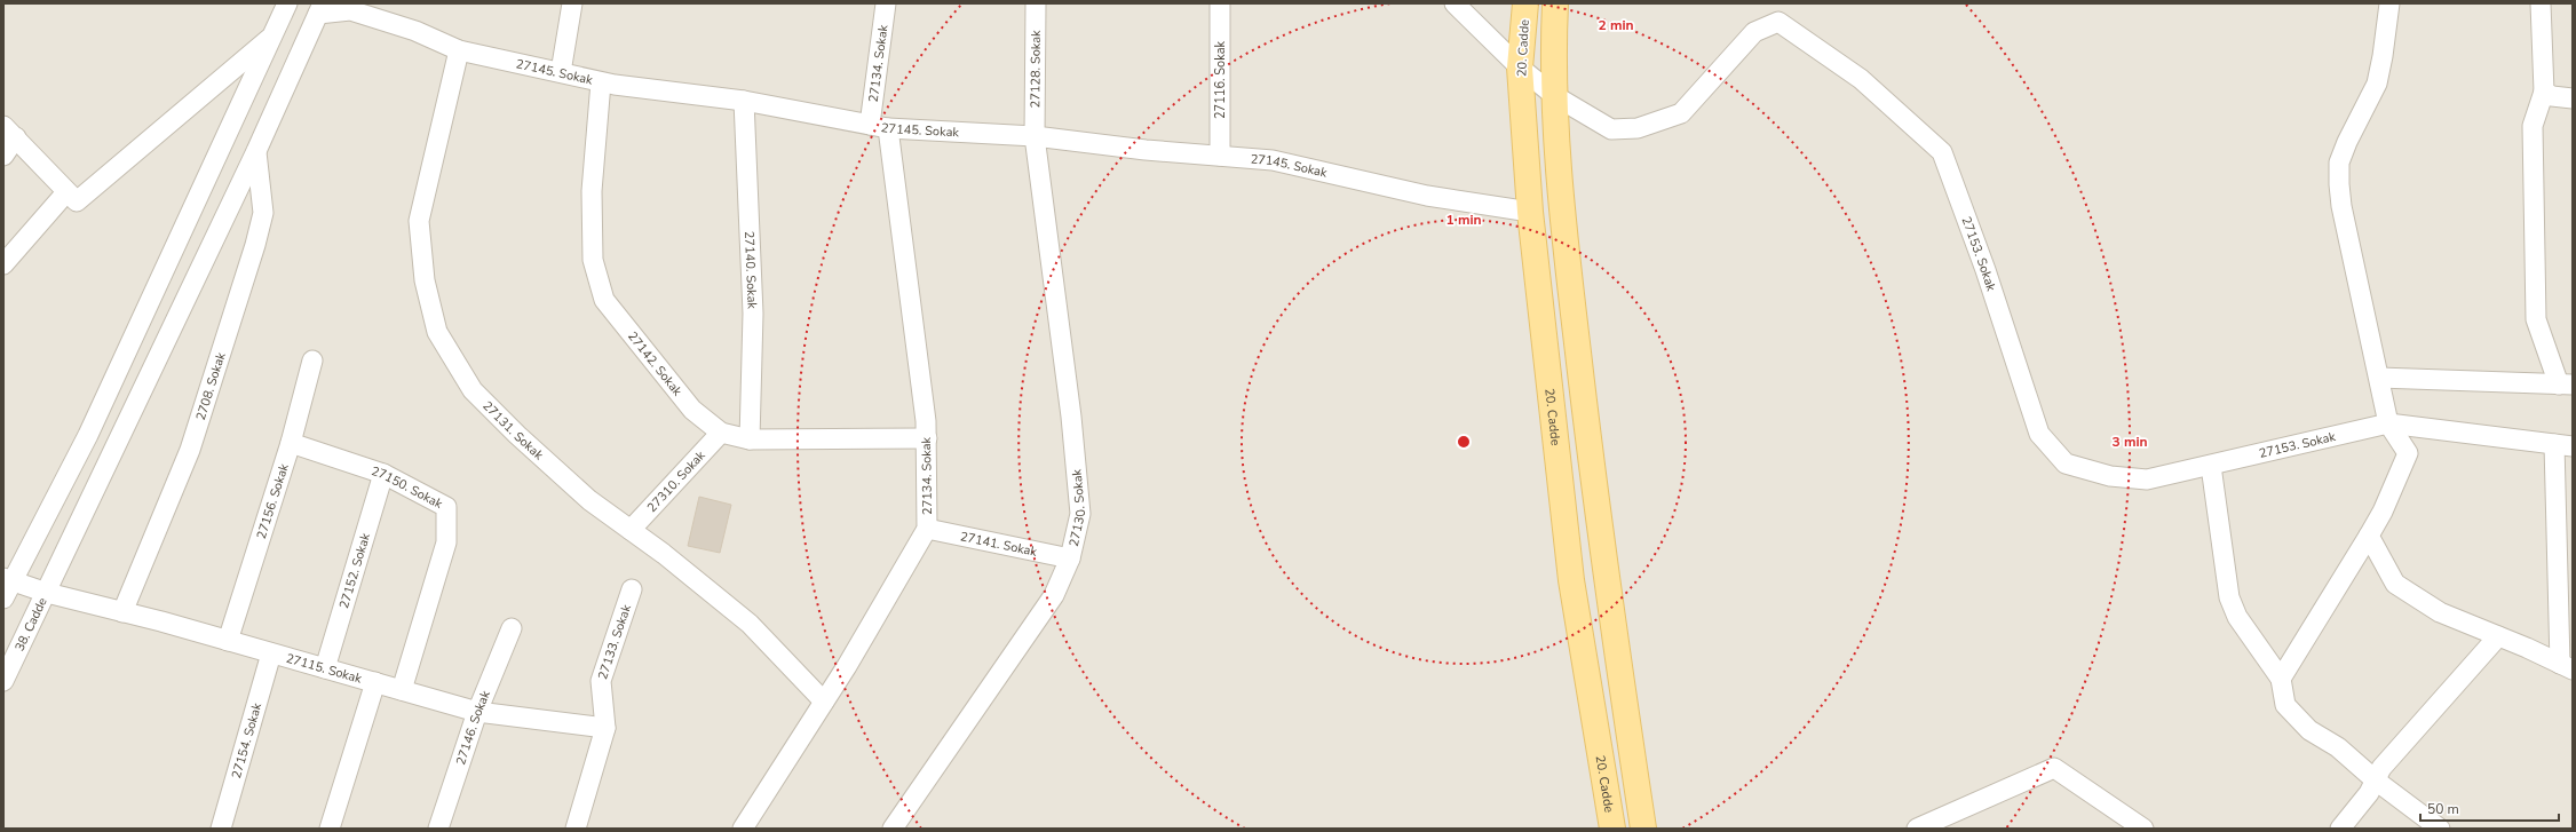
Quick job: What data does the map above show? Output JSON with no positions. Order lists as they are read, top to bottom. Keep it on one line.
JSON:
{"streets":{"main road":["20. Cadde"],"street":["27134. Sokak","27128. Sokak","27145. Sokak","27116. Sokak","27153. Sokak","27140. Sokak","27142. Sokak","2708. Sokak","27131. Sokak","27310. Sokak","27150. Sokak","27156. Sokak","27130. Sokak","27141. Sokak","27152. Sokak","38. Cadde","27133. Sokak","27115. Sokak","27146. Sokak","27154. Sokak"]},"crossings":[["20. Cadde","27145. Sokak"],["20. Cadde","27153. Sokak"],["27134. Sokak","27145. Sokak"],["27134. Sokak","27142. Sokak"],["27134. Sokak","27131. Sokak"],["27134. Sokak","27141. Sokak"],["27128. Sokak","27145. Sokak"],["27128. Sokak","27130. Sokak"],["27145. Sokak","27116. Sokak"],["27145. Sokak","27140. Sokak"],["27145. Sokak","27142. Sokak"],["27145. Sokak","27131. Sokak"],["27145. Sokak","27130. Sokak"],["27145. Sokak","38. Cadde"],["27140. Sokak","27142. Sokak"],["27142. Sokak","27310. Sokak"],["2708. Sokak","38. Cadde"],["2708. Sokak","27115. Sokak"],["27131. Sokak","27310. Sokak"],["27150. Sokak","27156. Sokak"],["27150. Sokak","27152. Sokak"],["27150. Sokak","27115. Sokak"],["27156. Sokak","27115. Sokak"],["27130. Sokak","27141. Sokak"],["27152. Sokak","27115. Sokak"],["38. Cadde","27115. Sokak"],["27133. Sokak","27115. Sokak"],["27115. Sokak","27146. Sokak"],["27115. Sokak","27154. Sokak"]],"scale_bar":"50 m","rings":["2 min","1 min","3 min"]}
